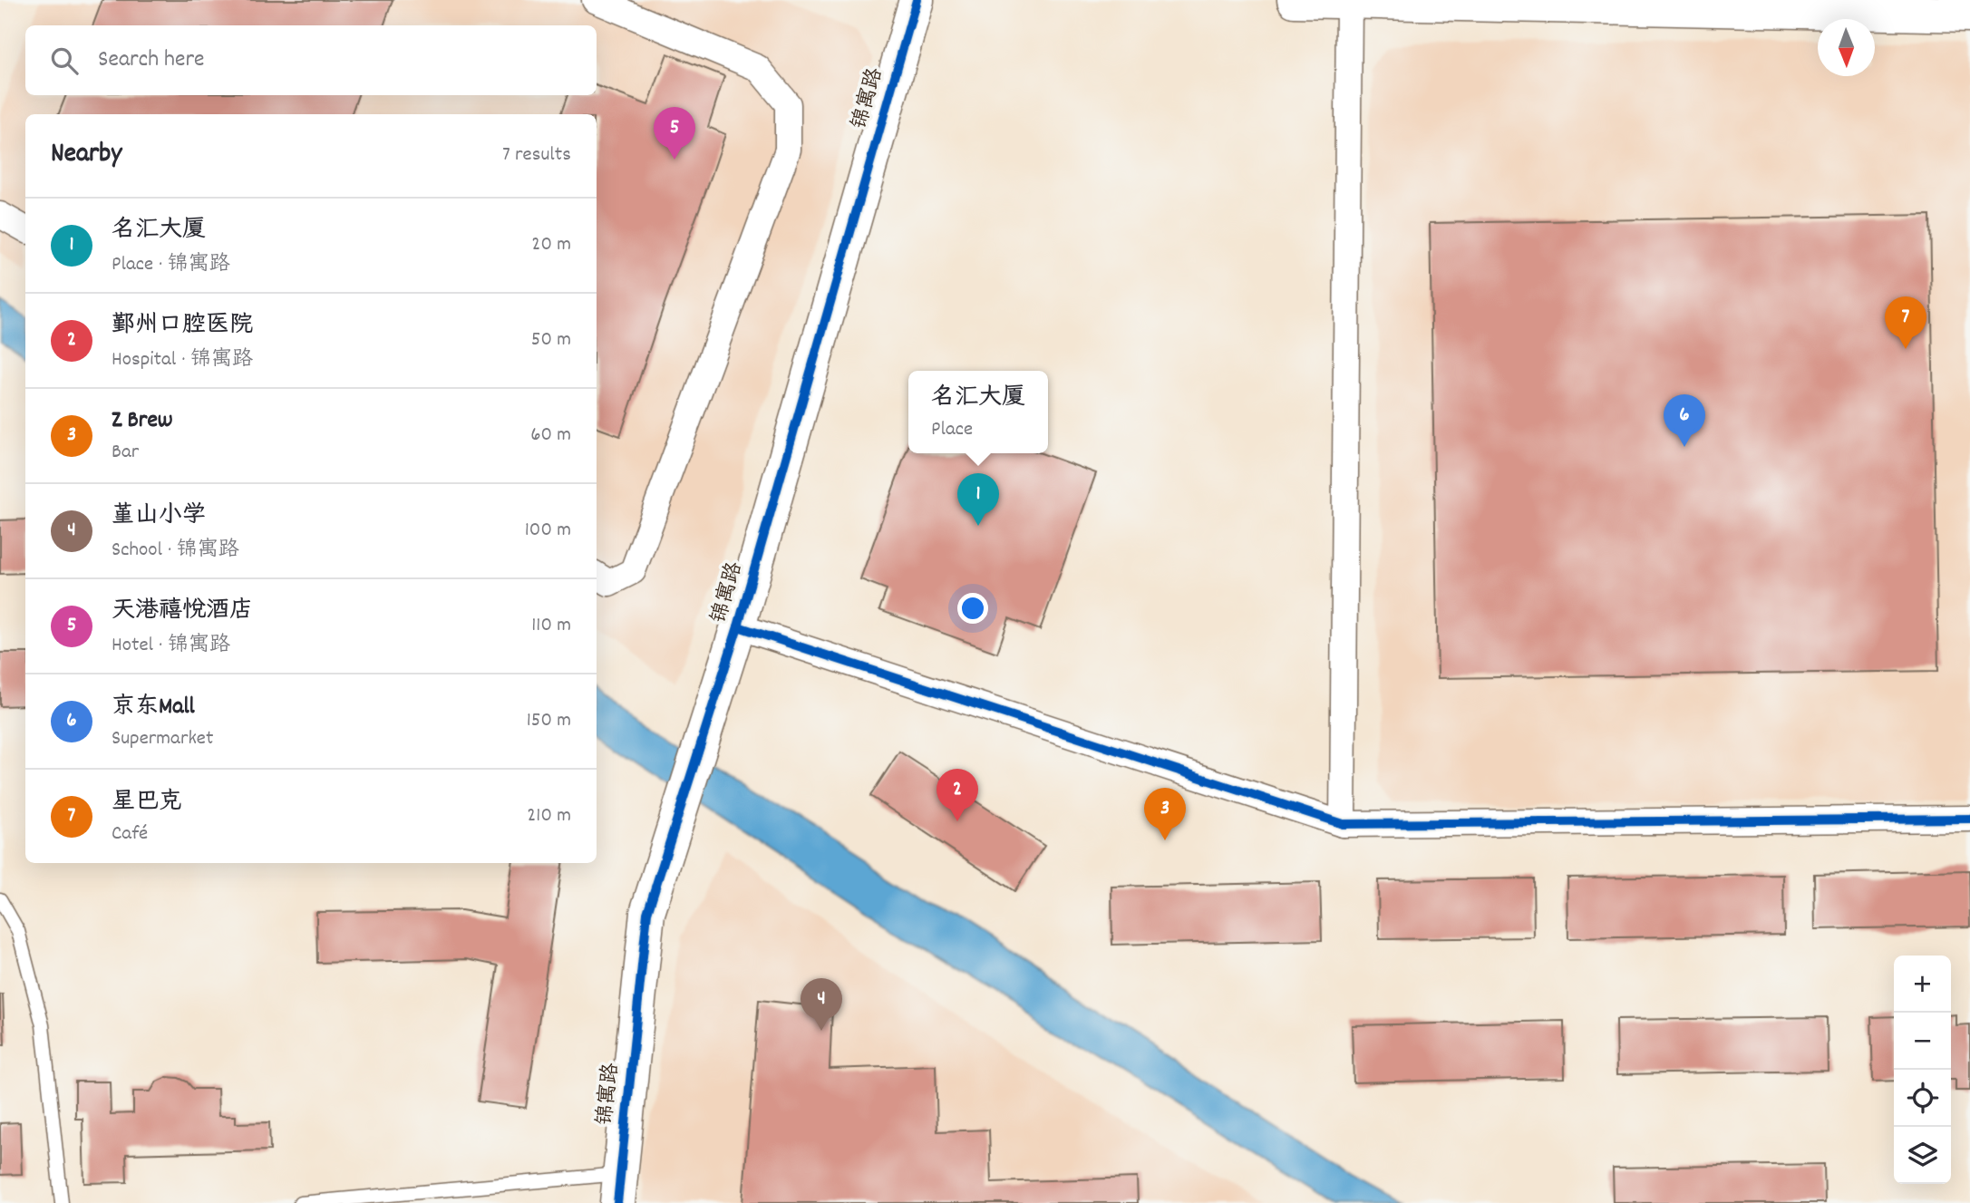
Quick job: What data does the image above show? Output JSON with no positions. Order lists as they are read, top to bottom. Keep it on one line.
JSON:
{"streets":{"street":["锦寓路"]},"north":"bottom","page":{"search":"Search here","pins":["5","7","6","1","2","3","4"],"heading":["Nearby","7 results"],"list":[{"mark":"1","name":"名汇大厦","note":"Place · 锦寓路","value":"20 m"},{"mark":"2","name":"鄞州口腔医院","note":"Hospital · 锦寓路","value":"50 m"},{"mark":"3","name":"Z Brew","note":"Bar","value":"60 m"},{"mark":"4","name":"堇山小学","note":"School · 锦寓路","value":"100 m"},{"mark":"5","name":"天港禧悦酒店","note":"Hotel · 锦寓路","value":"110 m"},{"mark":"6","name":"京东Mall","note":"Supermarket","value":"150 m"},{"mark":"7","name":"星巴克","note":"Café","value":"210 m"}],"popup":["名汇大厦","Place"],"map_buttons":["+","−"]}}
